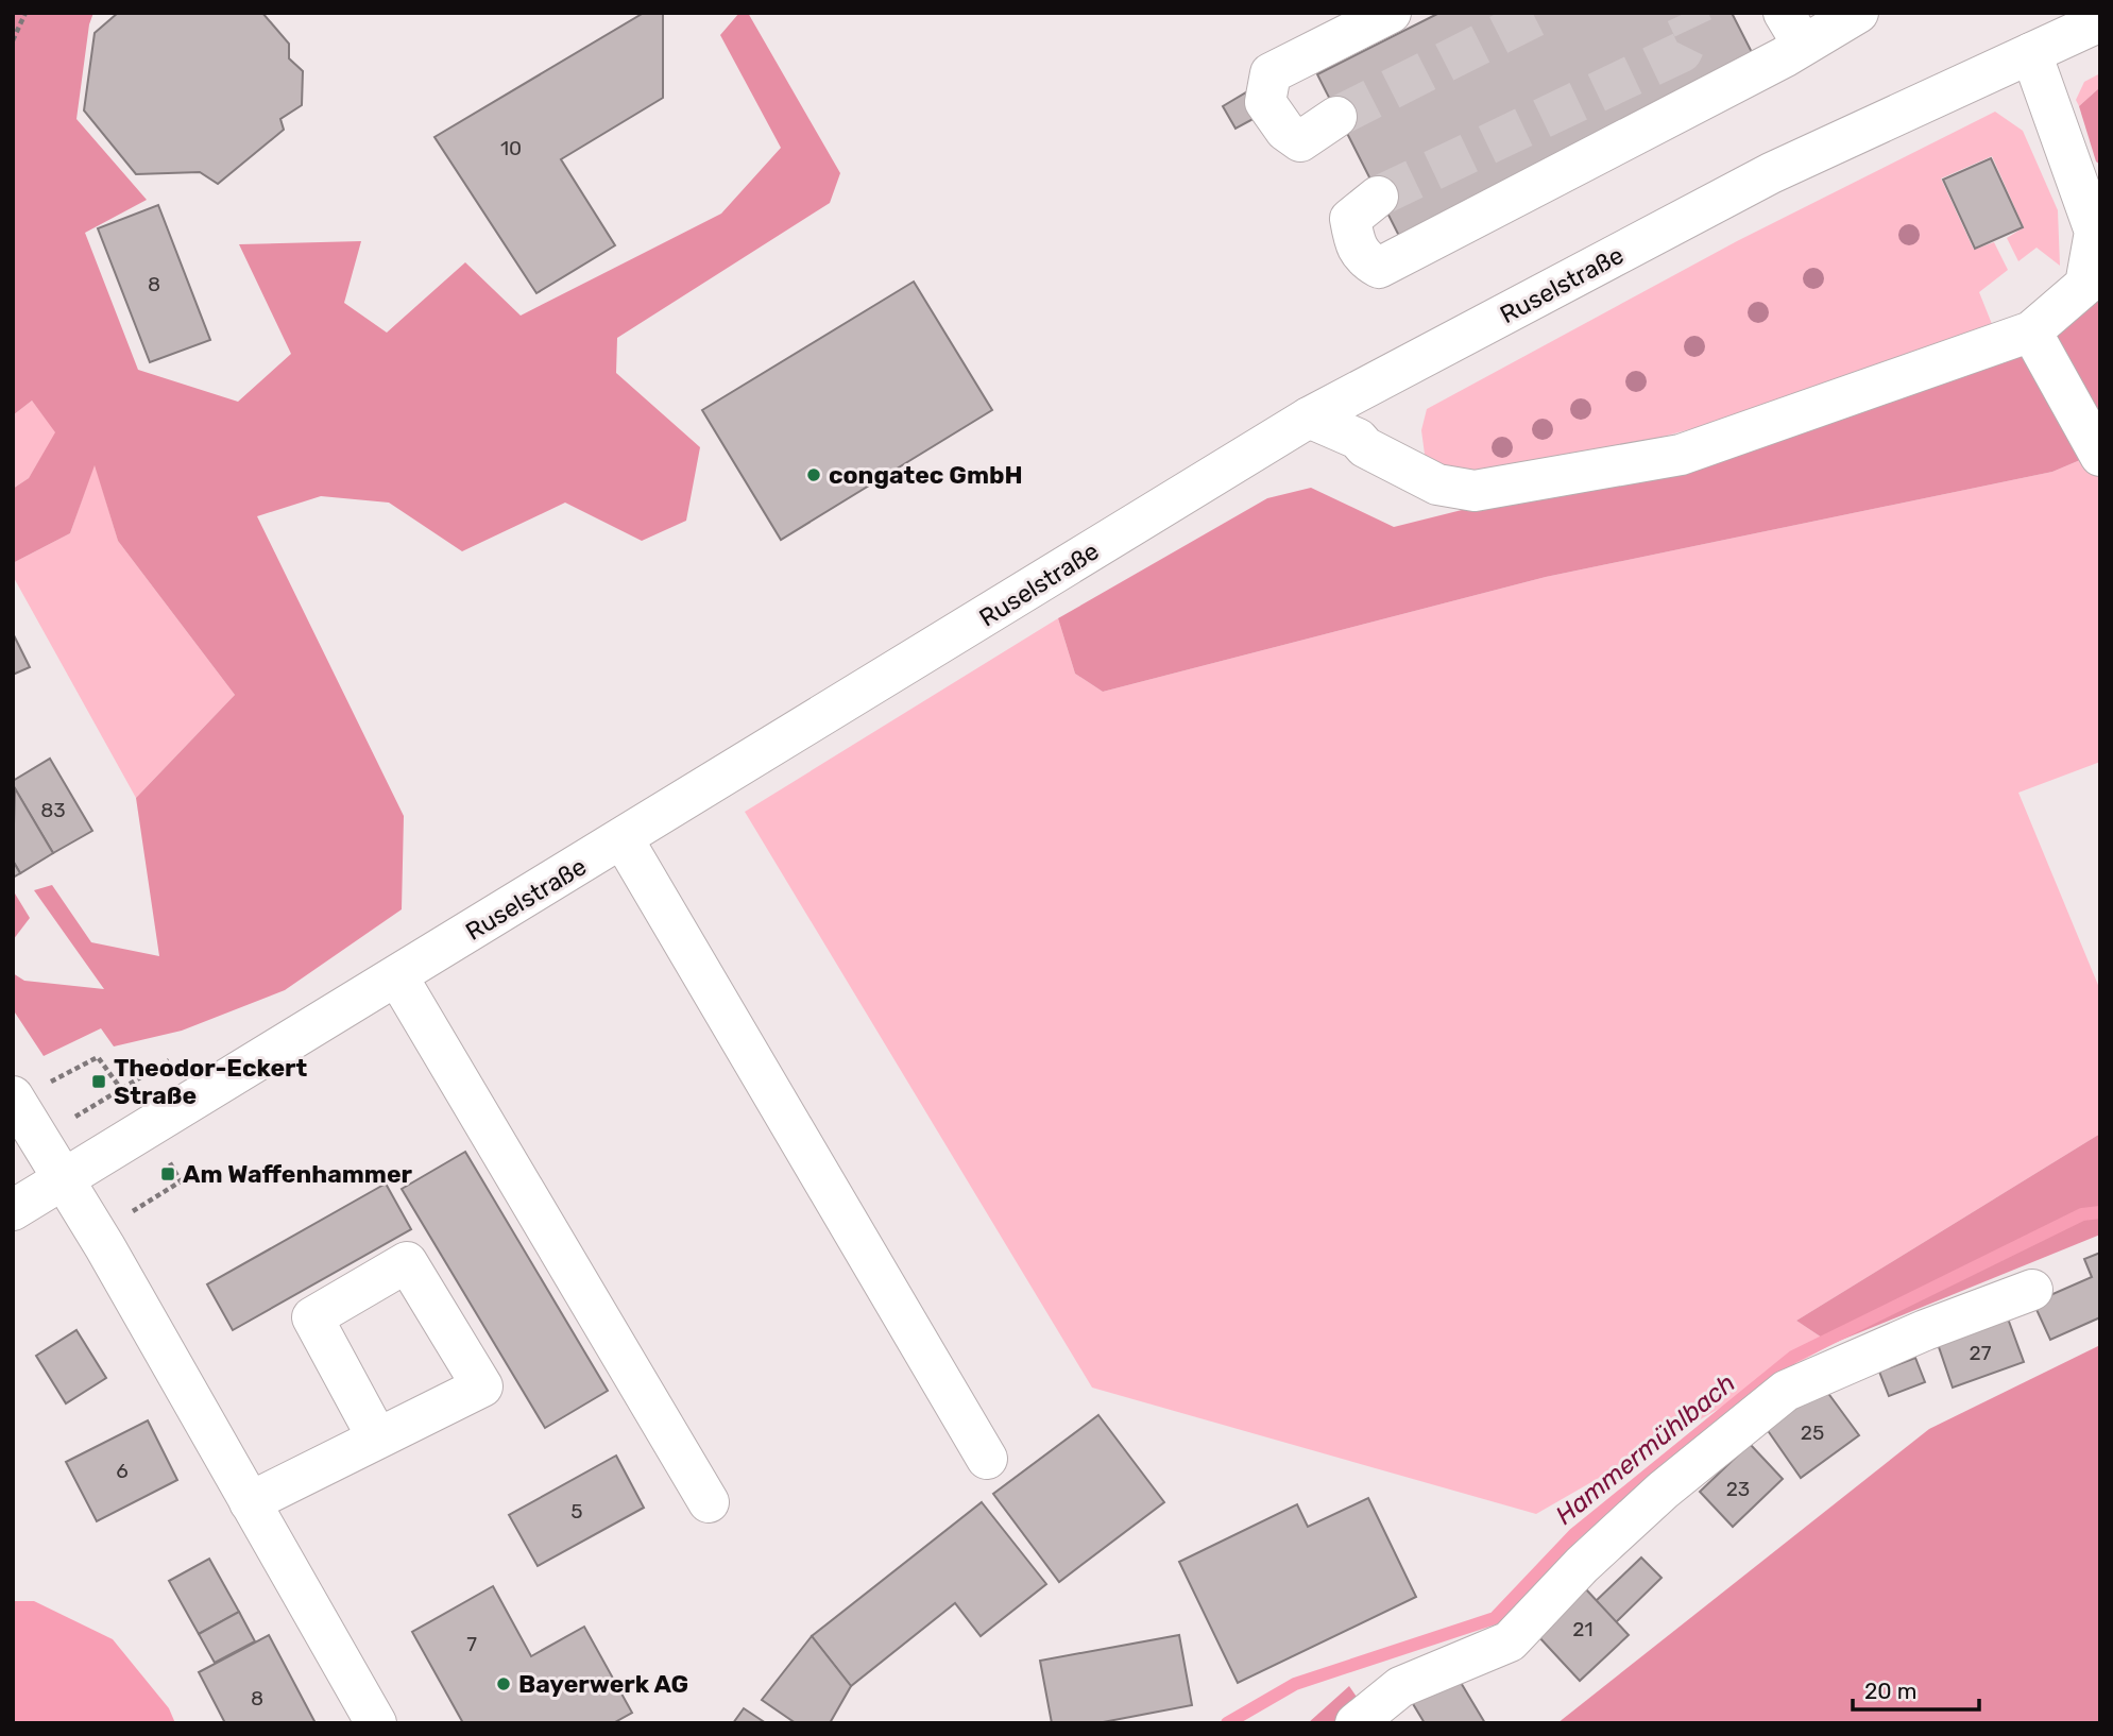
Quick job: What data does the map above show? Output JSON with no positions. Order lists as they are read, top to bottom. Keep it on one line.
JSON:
{"streets":{"main road":["Ruselstraße"]},"water":["Hammermühlbach"],"places":{"other":["congatec GmbH","Bayerwerk AG"],"transit":["Theodor-Eckert Straße","Am Waffenhammer"]},"house_numbers":["10","8","83","27","25","6","23","5","21","7","8"],"scale_bar":"20 m"}
